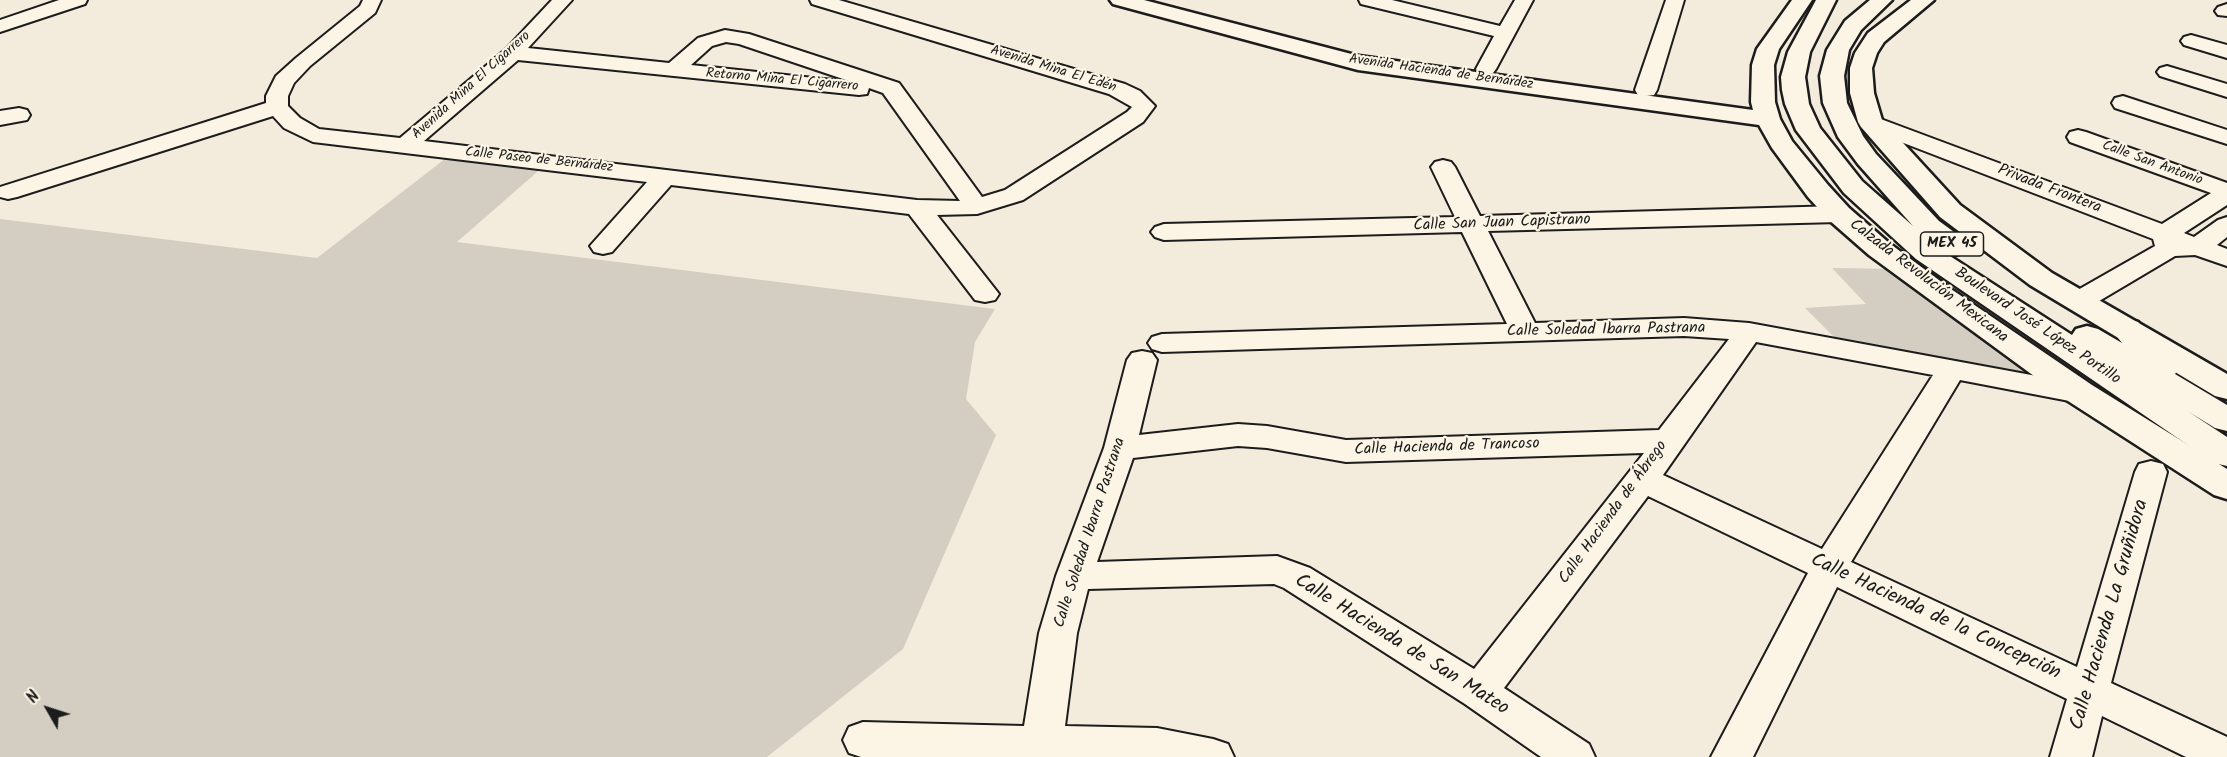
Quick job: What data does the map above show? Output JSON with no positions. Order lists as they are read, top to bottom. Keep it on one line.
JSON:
{"streets":{"street":["Avenida Mina El Edén","Avenida Hacienda de Bernárdez","Retorno Mina El Cigarrero","Avenida Mina El Cigarrero","Calle Paseo de Bernárdez","Calle San Antonio","Privada Frontera","Calle San Juan Capistrano","MEX 45","Calzada Revolución Mexicana","Boulevard José López Portillo","Calle Soledad Ibarra Pastrana","Calle Hacienda de Trancoso","Calle Hacienda de Ábrego","Calle Hacienda La Gruñidora","Calle Hacienda de la Concepción","Calle Hacienda de San Mateo"]},"crossings":[["Avenida Mina El Edén","Calle Paseo de Bernárdez"],["Avenida Hacienda de Bernárdez","Calzada Revolución Mexicana"],["Retorno Mina El Cigarrero","Avenida Mina El Cigarrero"],["Avenida Mina El Cigarrero","Calle Paseo de Bernárdez"],["Calle San Juan Capistrano","Calzada Revolución Mexicana"],["Calzada Revolución Mexicana","Calle Soledad Ibarra Pastrana"],["Calle Soledad Ibarra Pastrana","Calle Hacienda de Trancoso"],["Calle Soledad Ibarra Pastrana","Calle Hacienda de Ábrego"],["Calle Soledad Ibarra Pastrana","Calle Hacienda de San Mateo"],["Calle Hacienda de Trancoso","Calle Hacienda de Ábrego"],["Calle Hacienda de Ábrego","Calle Hacienda de la Concepción"],["Calle Hacienda de Ábrego","Calle Hacienda de San Mateo"],["Calle Hacienda La Gruñidora","Calle Hacienda de la Concepción"]],"north":"top left"}
